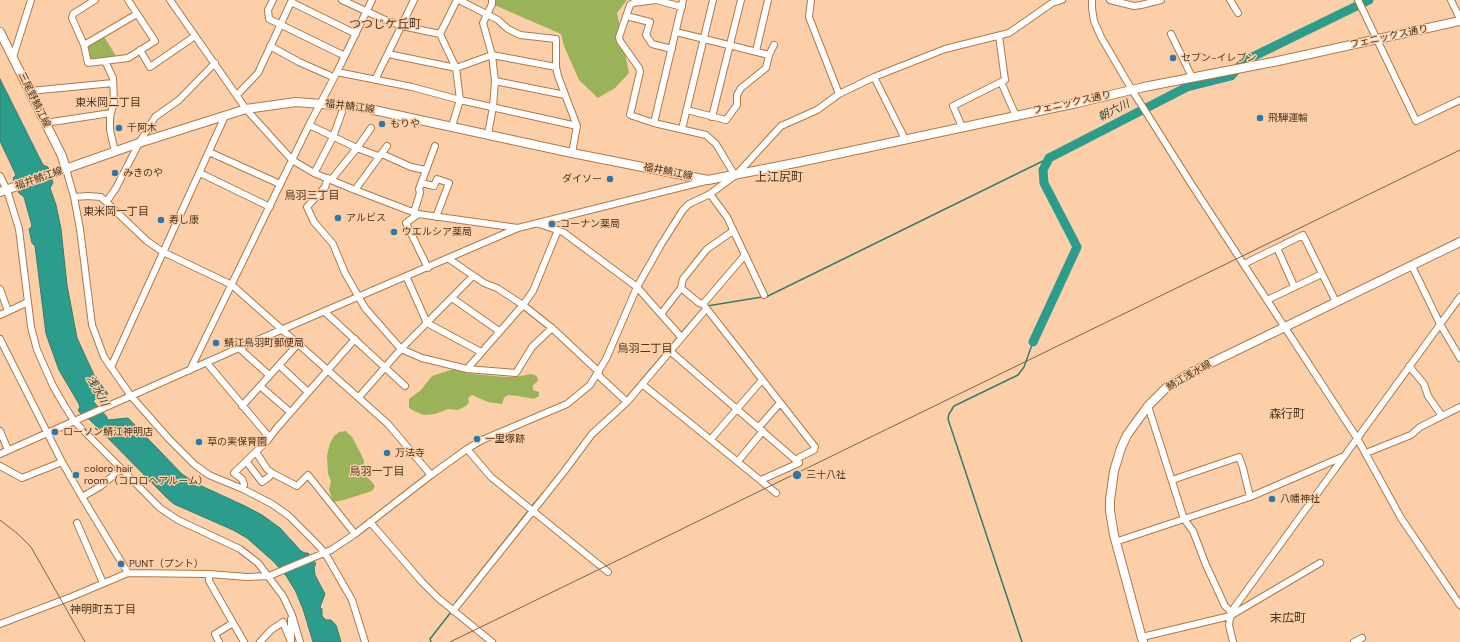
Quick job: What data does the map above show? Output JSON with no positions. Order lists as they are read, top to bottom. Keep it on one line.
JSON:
{"streets":{"main road":["フェニックス通り","三尾野鯖江線","福井鯖江線","鯖江浅水線"]},"crossings":[["フェニックス通り","福井鯖江線"],["三尾野鯖江線","福井鯖江線"]],"districts":["つつじケ丘町","東米岡二丁目","上江尻町","鳥羽三丁目","東米岡一丁目","鳥羽二丁目","森行町","鳥羽一丁目","神明町五丁目","末広町"],"water":["朝六川","浅水川"],"places":["セブン-イレブン","飛騨運輸","もりや","千阿木","みきのや","ダイソー","アルビス","寿し康","コーナン薬局","ウエルシア薬局","鯖江鳥羽町郵便局","ローソン鯖江神明店","一里塚跡","草の実保育園","万法寺","coloro hair room（コロロヘアルーム）","三十八社","八幡神社","PUNT（プント）"]}
